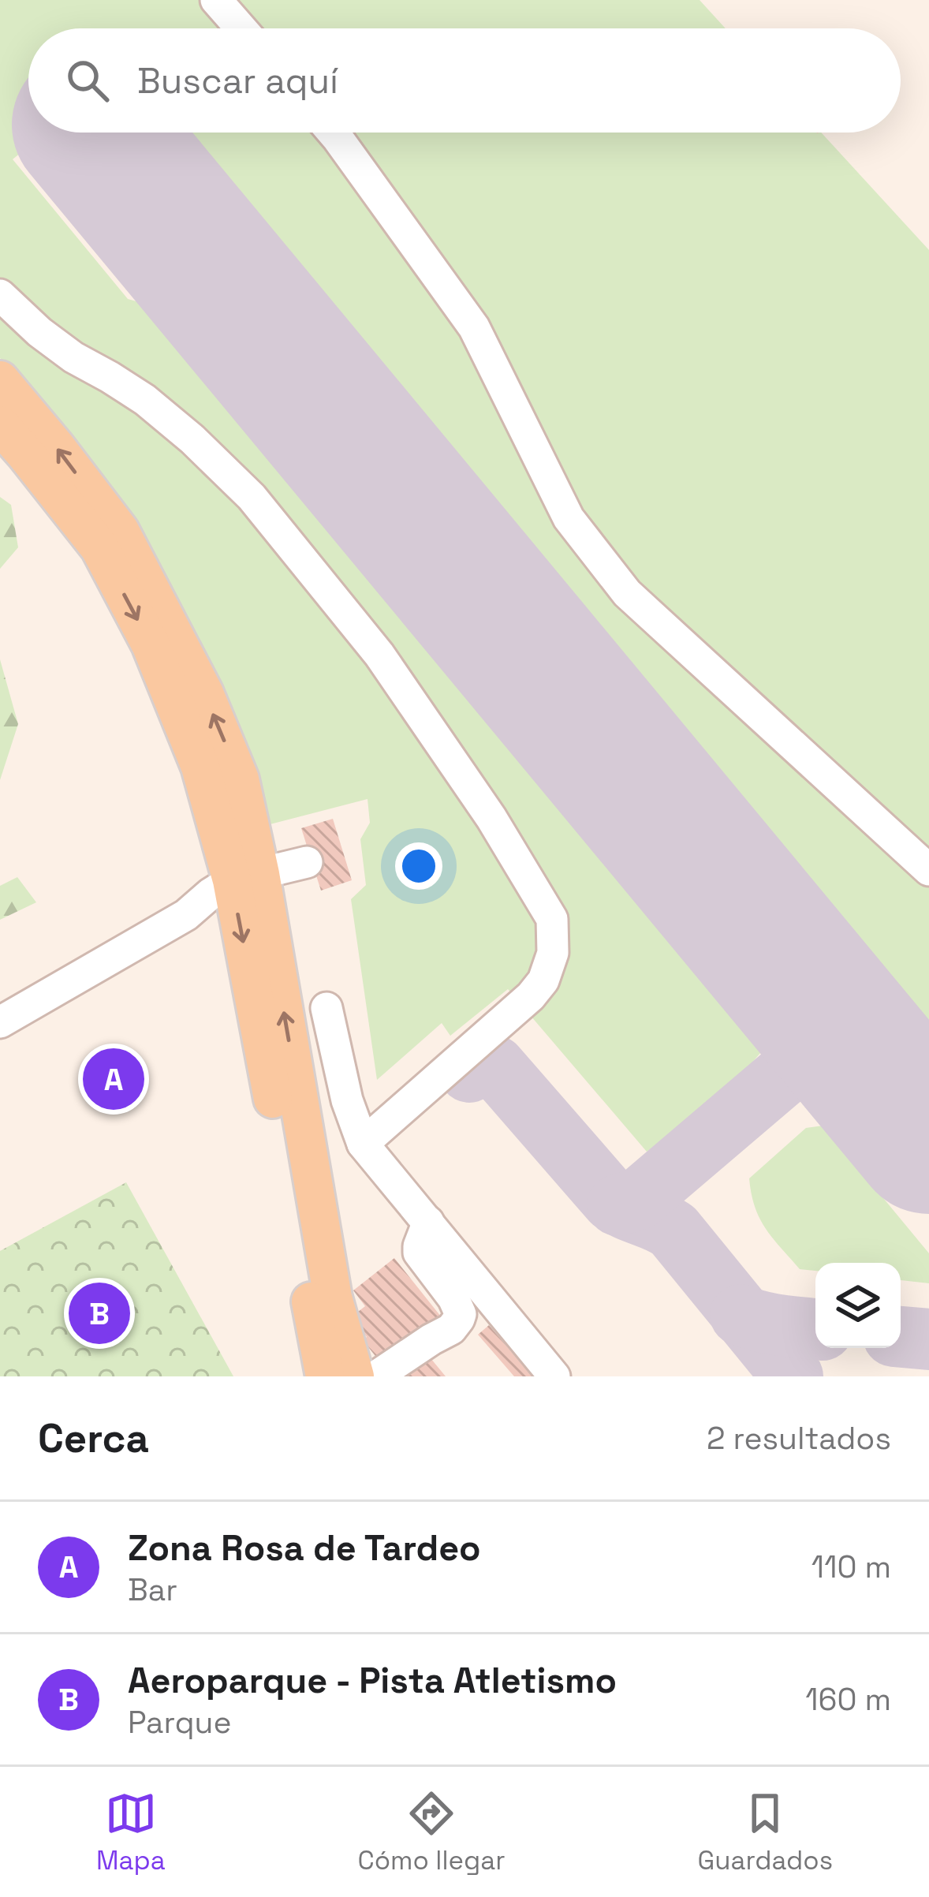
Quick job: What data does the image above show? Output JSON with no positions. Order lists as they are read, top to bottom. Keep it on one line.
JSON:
{"page":{"search":"Buscar aquí","pins":["A","B"],"heading":["Cerca","2 resultados"],"list":[{"mark":"A","name":"Zona Rosa de Tardeo","note":"Bar","value":"110 m"},{"mark":"B","name":"Aeroparque - Pista Atletismo","note":"Parque","value":"160 m"}],"nav":["Mapa","Cómo llegar","Guardados"]}}
